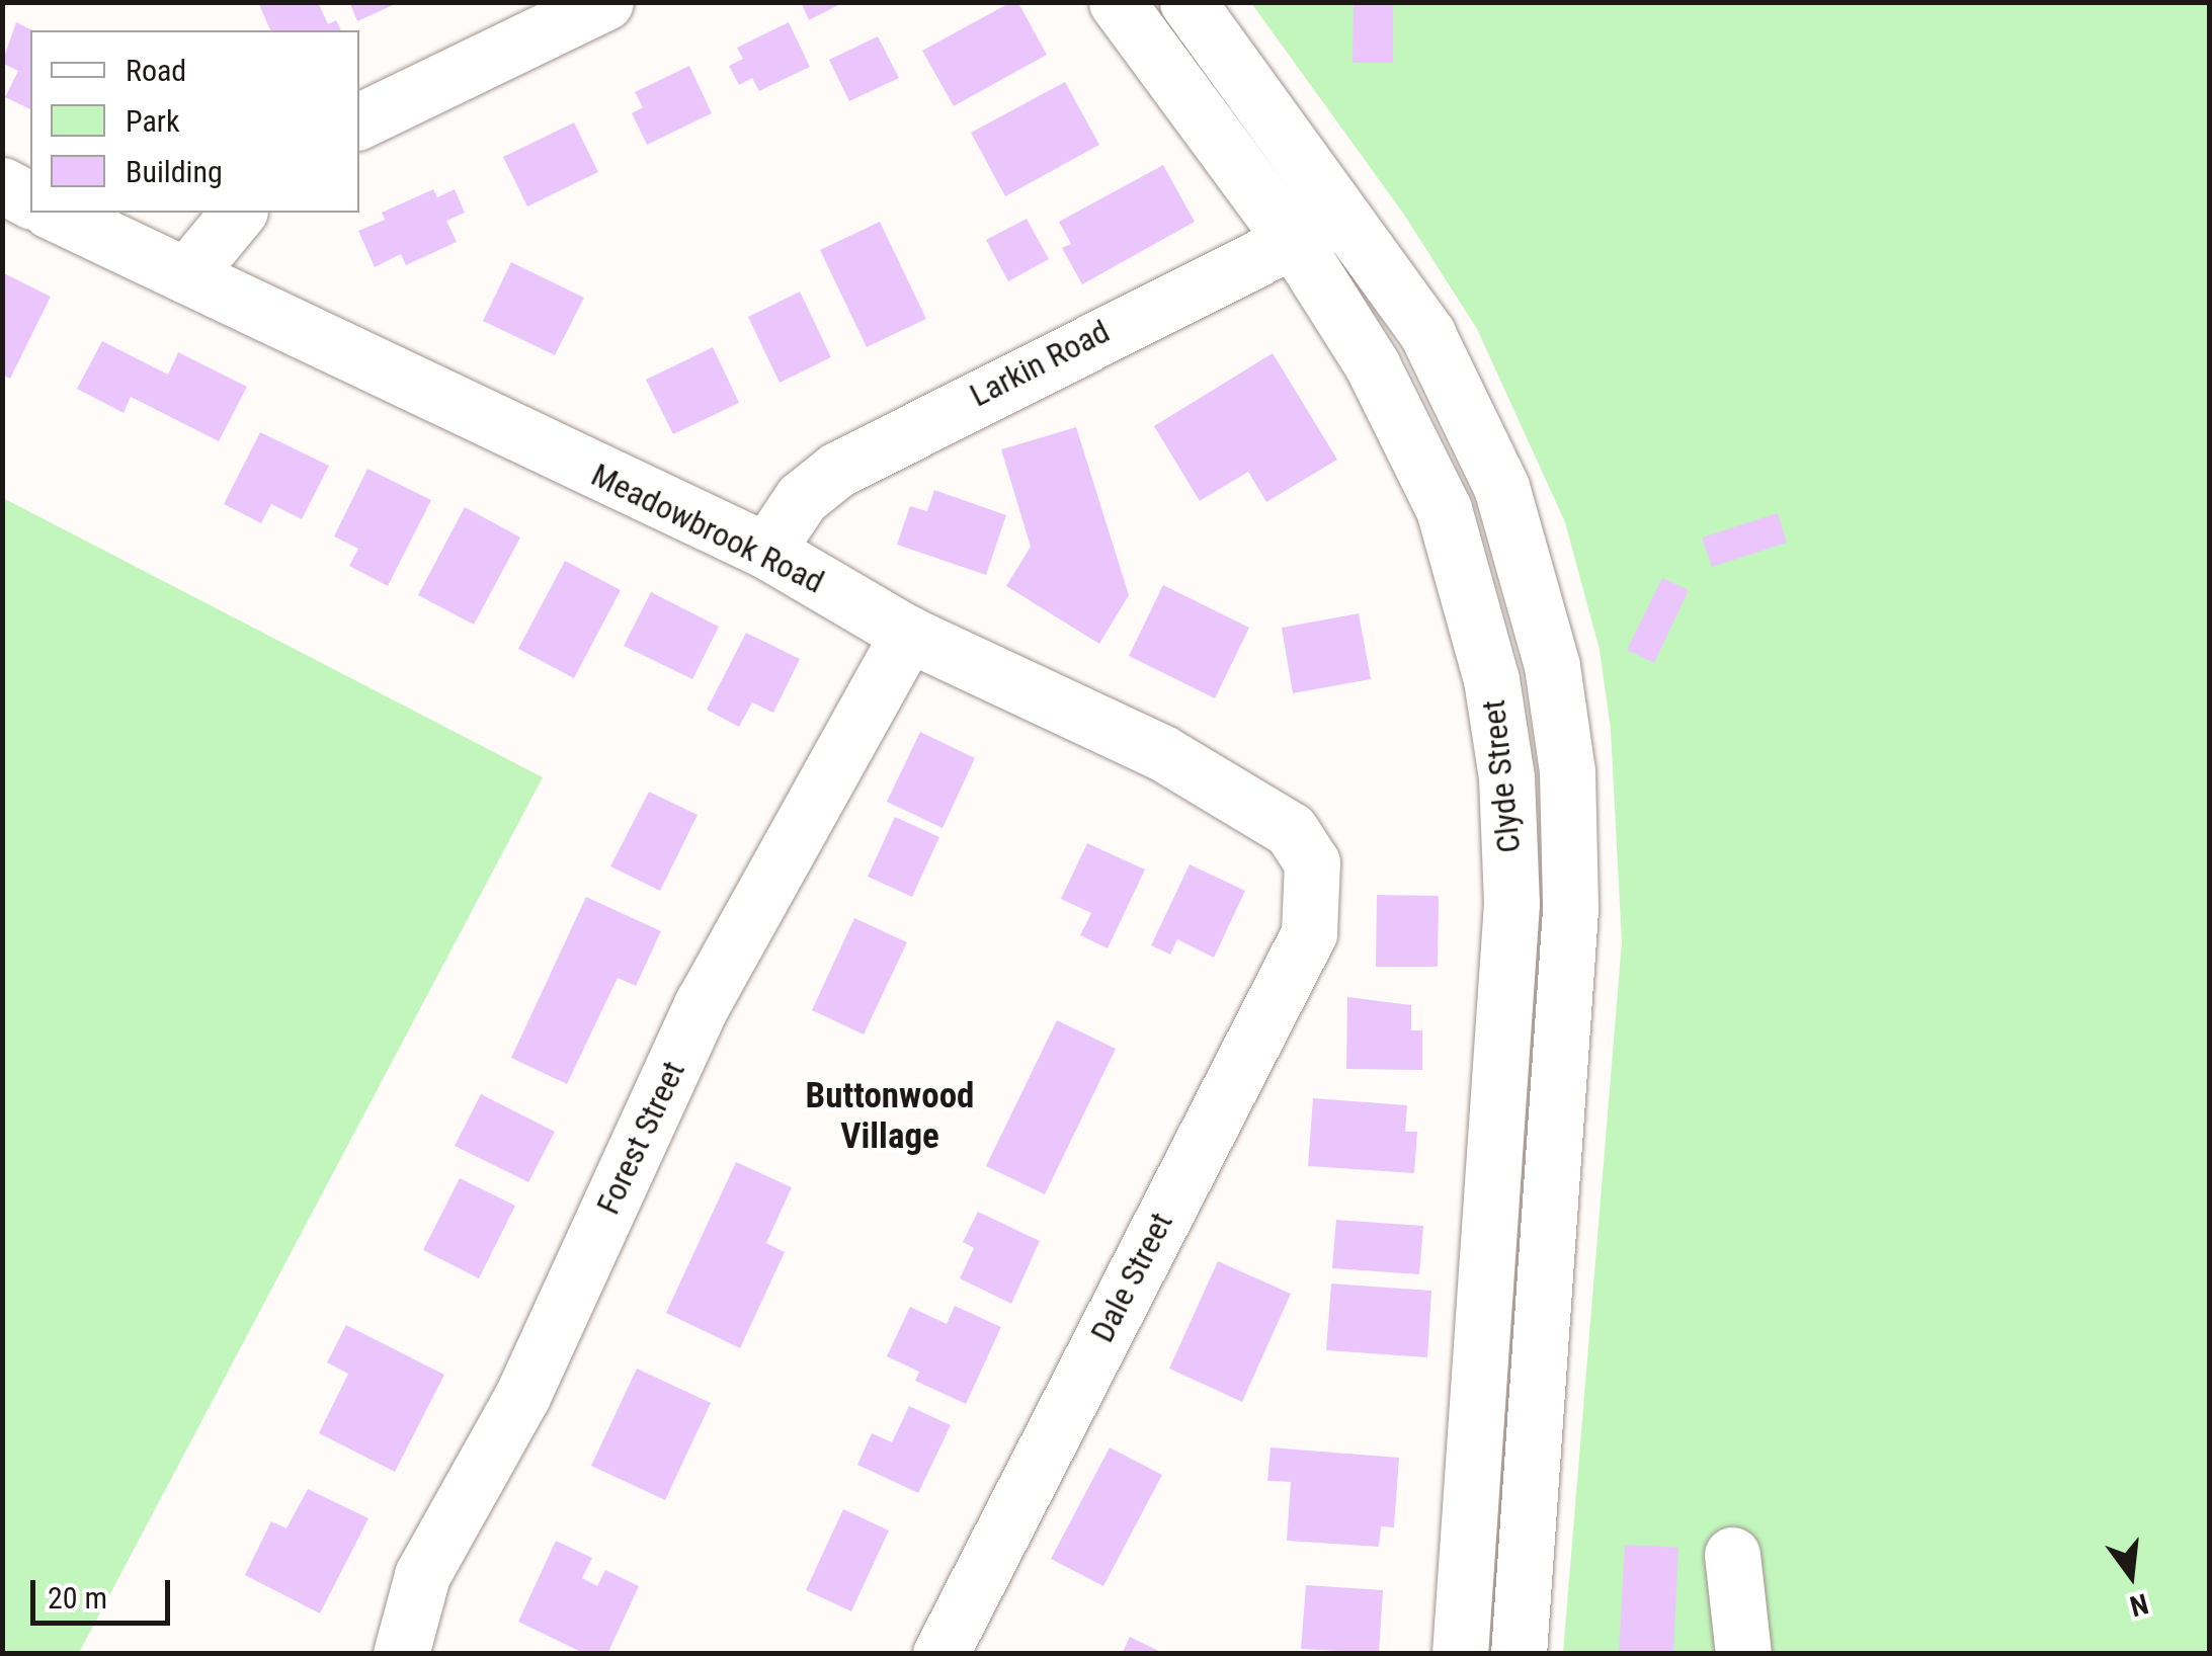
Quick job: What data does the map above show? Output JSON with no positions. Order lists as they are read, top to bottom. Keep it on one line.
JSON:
{"streets":{"street":["Larkin Road","Meadowbrook Road","Clyde Street","Forest Street","Dale Street"]},"crossings":[["Larkin Road","Meadowbrook Road"],["Larkin Road","Clyde Street"],["Meadowbrook Road","Forest Street"],["Meadowbrook Road","Dale Street"]],"districts":["Buttonwood Village"],"legend":["Road","Park","Building"],"scale_bar":"20 m","north":"bottom"}
